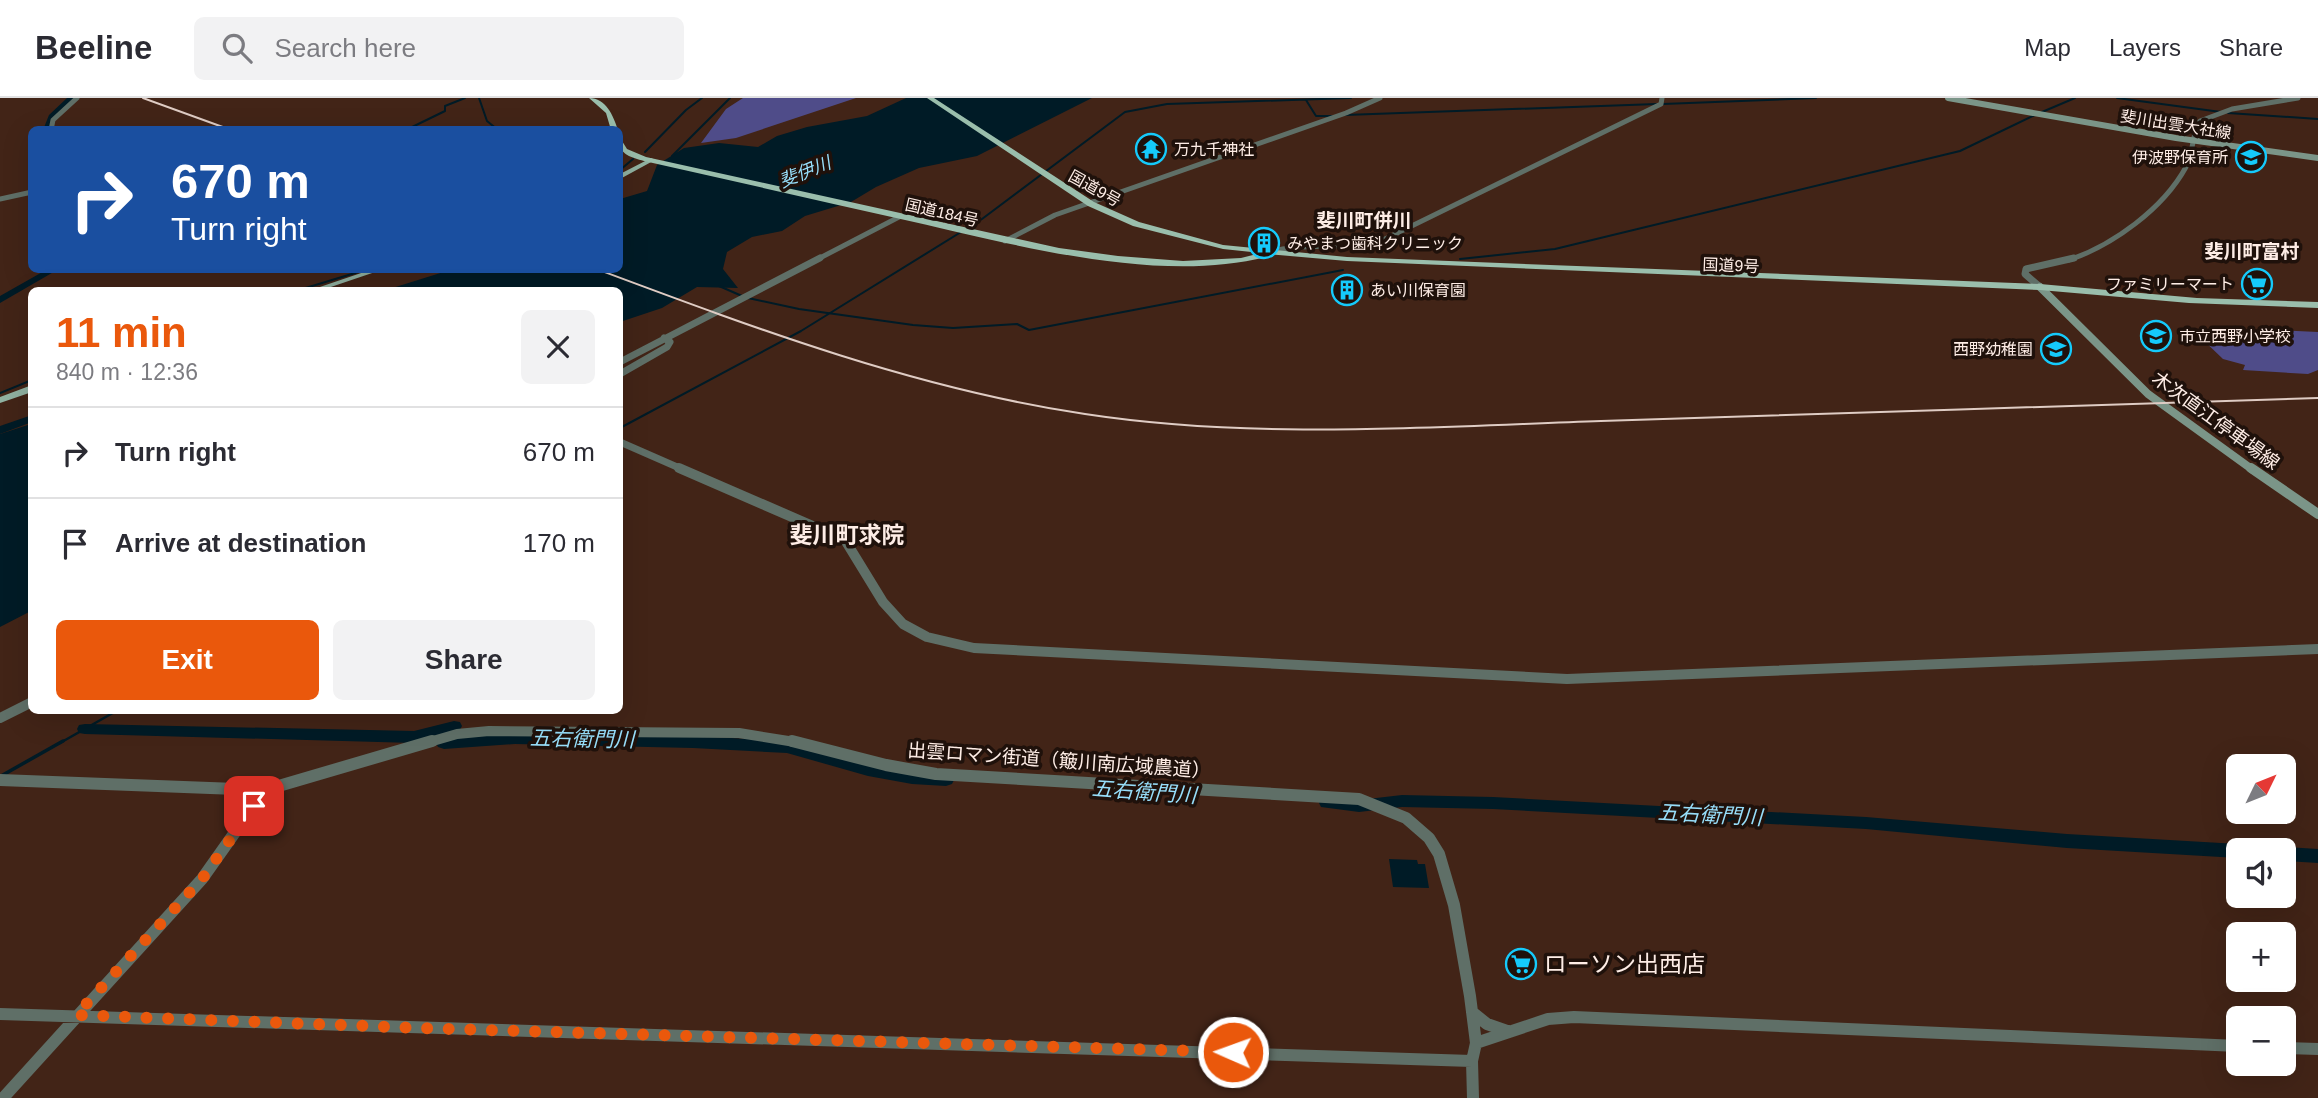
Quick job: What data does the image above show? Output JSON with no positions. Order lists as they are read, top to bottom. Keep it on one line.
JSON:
{"streets":{"highway":["国道9号","国道184号"],"main road":["斐川出雲大社線","木次直江停車場線"],"street":["出雲ロマン街道（簸川南広域農道）"]},"crossings":[["国道9号","国道184号"],["国道9号","木次直江停車場線"]],"districts":["斐川町併川","斐川町富村","斐川町求院"],"water":["斐伊川","五右衛門川"],"places":{"temple":["万九千神社"],"school or university":["伊波野保育所","市立西野小学校","西野幼稚園"],"building":["みやまつ歯科クリニック","あい川保育園"],"supermarket":["ファミリーマート","ローソン出西店"]},"north":"top right","page":{"header":"Beeline","search":"Search here","nav":["Map","Layers","Share"],"turn":["670 m","Turn right"],"heading":["11 min","840 m · 12:36"],"list":[{"name":"Turn right","value":"670 m"},{"name":"Arrive at destination","value":"170 m"}],"buttons":["Exit","Share"],"map_buttons":["+","−"]}}
